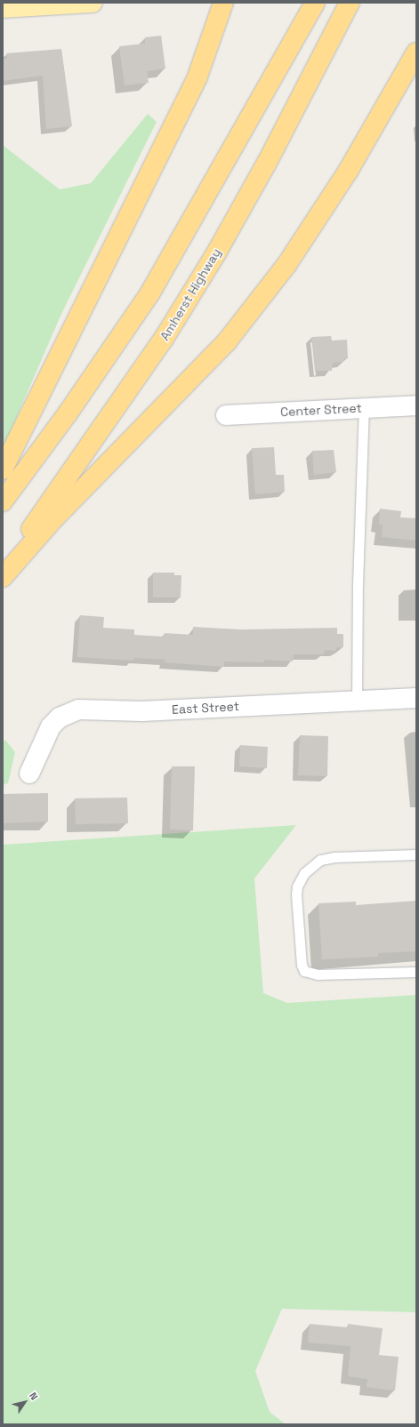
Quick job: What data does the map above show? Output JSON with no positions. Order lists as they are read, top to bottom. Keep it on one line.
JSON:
{"streets":{"highway":["Amherst Highway"],"street":["Center Street","East Street"]},"north":"top right"}
